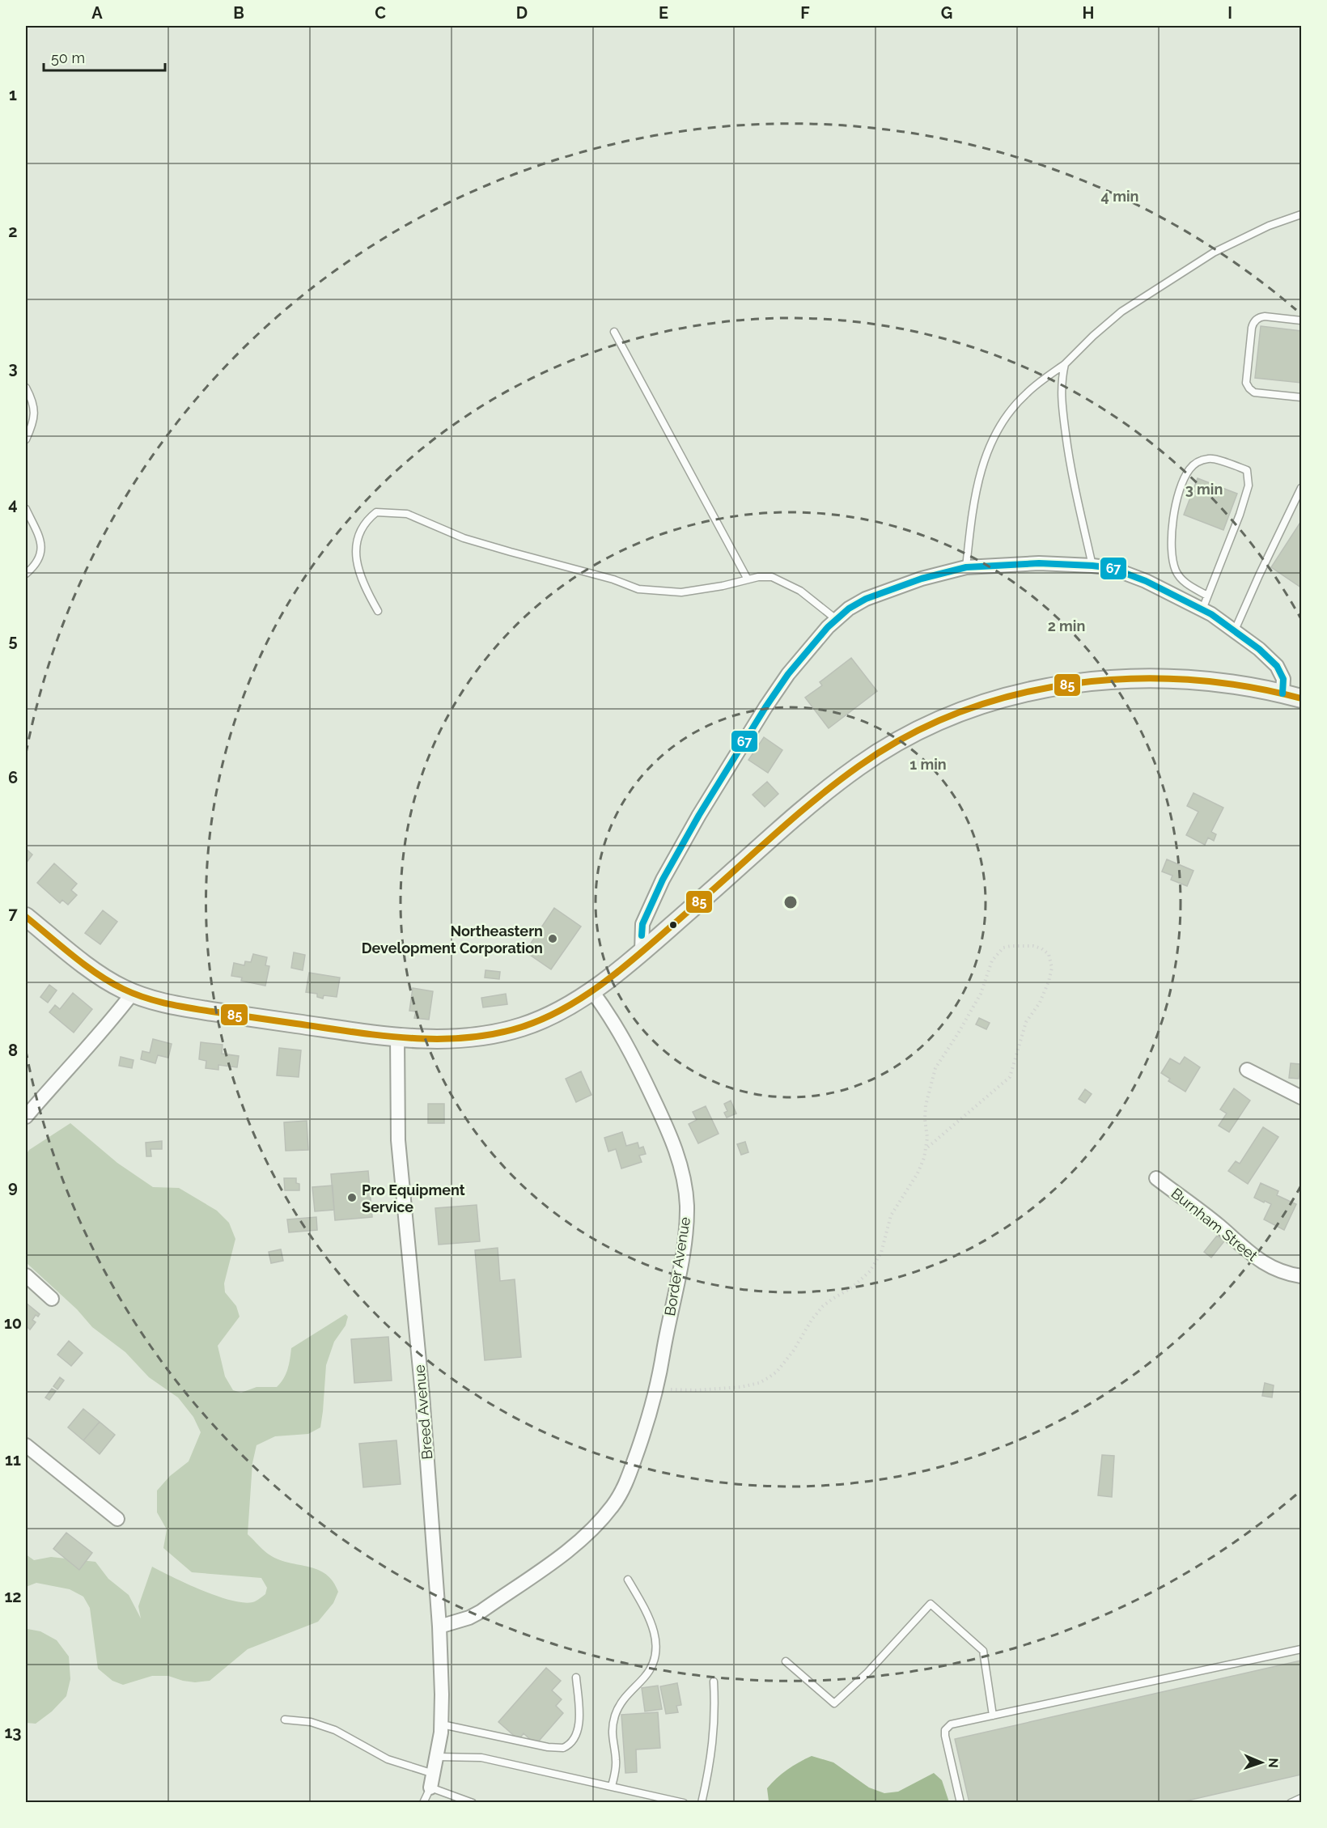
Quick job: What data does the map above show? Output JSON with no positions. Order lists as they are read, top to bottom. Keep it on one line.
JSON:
{"streets":{"street":["Burnham Street","Border Avenue","Breed Avenue"]},"crossings":[["Border Avenue","Breed Avenue"]],"places":["Northeastern Development Corporation","Pro Equipment Service"],"lines":["transit line 67","transit line 85"],"scale_bar":"50 m","north":"right","grid":{"columns":["A","B","C","D","E","F","G","H","I"],"rows":["1","2","3","4","5","6","7","8","9","10","11","12","13"]},"rings":["4 min","3 min","2 min","1 min"]}
